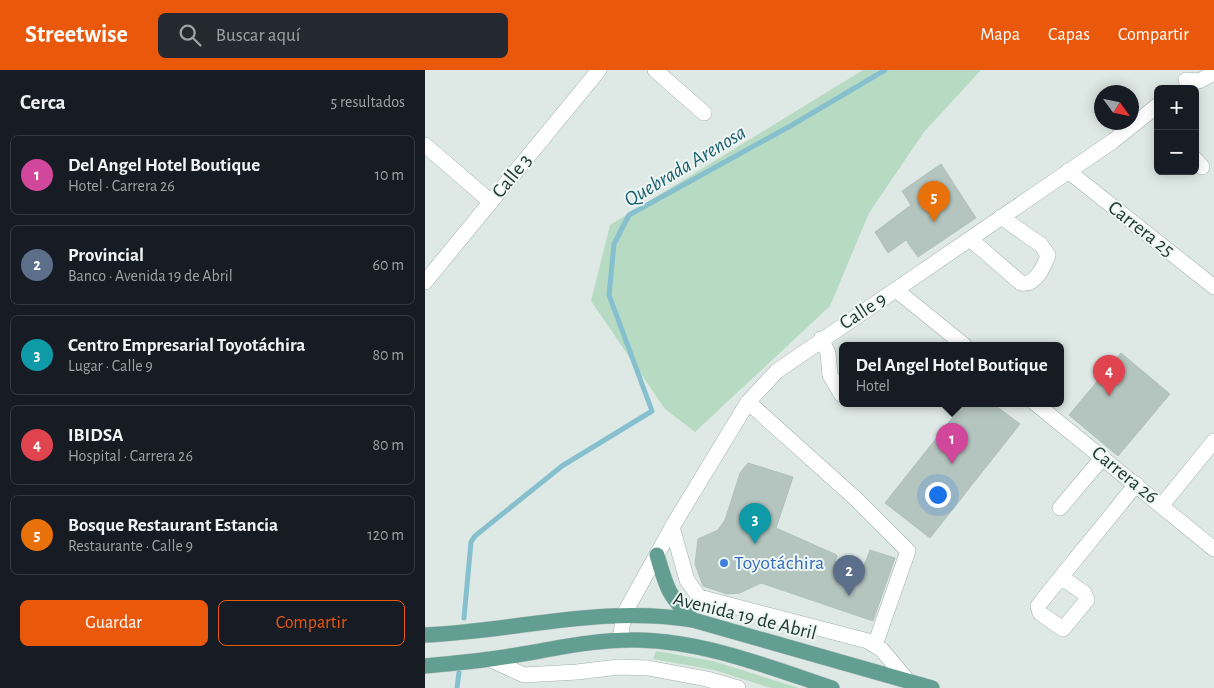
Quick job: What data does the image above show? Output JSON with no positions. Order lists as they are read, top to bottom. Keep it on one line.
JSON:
{"streets":{"main road":["Avenida 19 de Abril"],"street":["Calle 3","Carrera 25","Calle 9","Carrera 26"]},"crossings":[["Carrera 25","Calle 9"],["Calle 9","Avenida 19 de Abril"]],"water":["Quebrada Arenosa"],"places":["Toyotáchira"],"north":"bottom right","page":{"header":"Streetwise","search":"Buscar aquí","nav":["Mapa","Capas","Compartir"],"heading":["Cerca","5 resultados"],"map_buttons":["+","−"],"list":[{"mark":"1","name":"Del Angel Hotel Boutique","note":"Hotel · Carrera 26","value":"10 m"},{"mark":"2","name":"Provincial","note":"Banco · Avenida 19 de Abril","value":"60 m"},{"mark":"3","name":"Centro Empresarial Toyotáchira","note":"Lugar · Calle 9","value":"80 m"},{"mark":"4","name":"IBIDSA","note":"Hospital · Carrera 26","value":"80 m"},{"mark":"5","name":"Bosque Restaurant Estancia","note":"Restaurante · Calle 9","value":"120 m"}],"pins":["5","4","1","3","2"],"popup":["Del Angel Hotel Boutique","Hotel"],"buttons":["Guardar","Compartir"]}}
